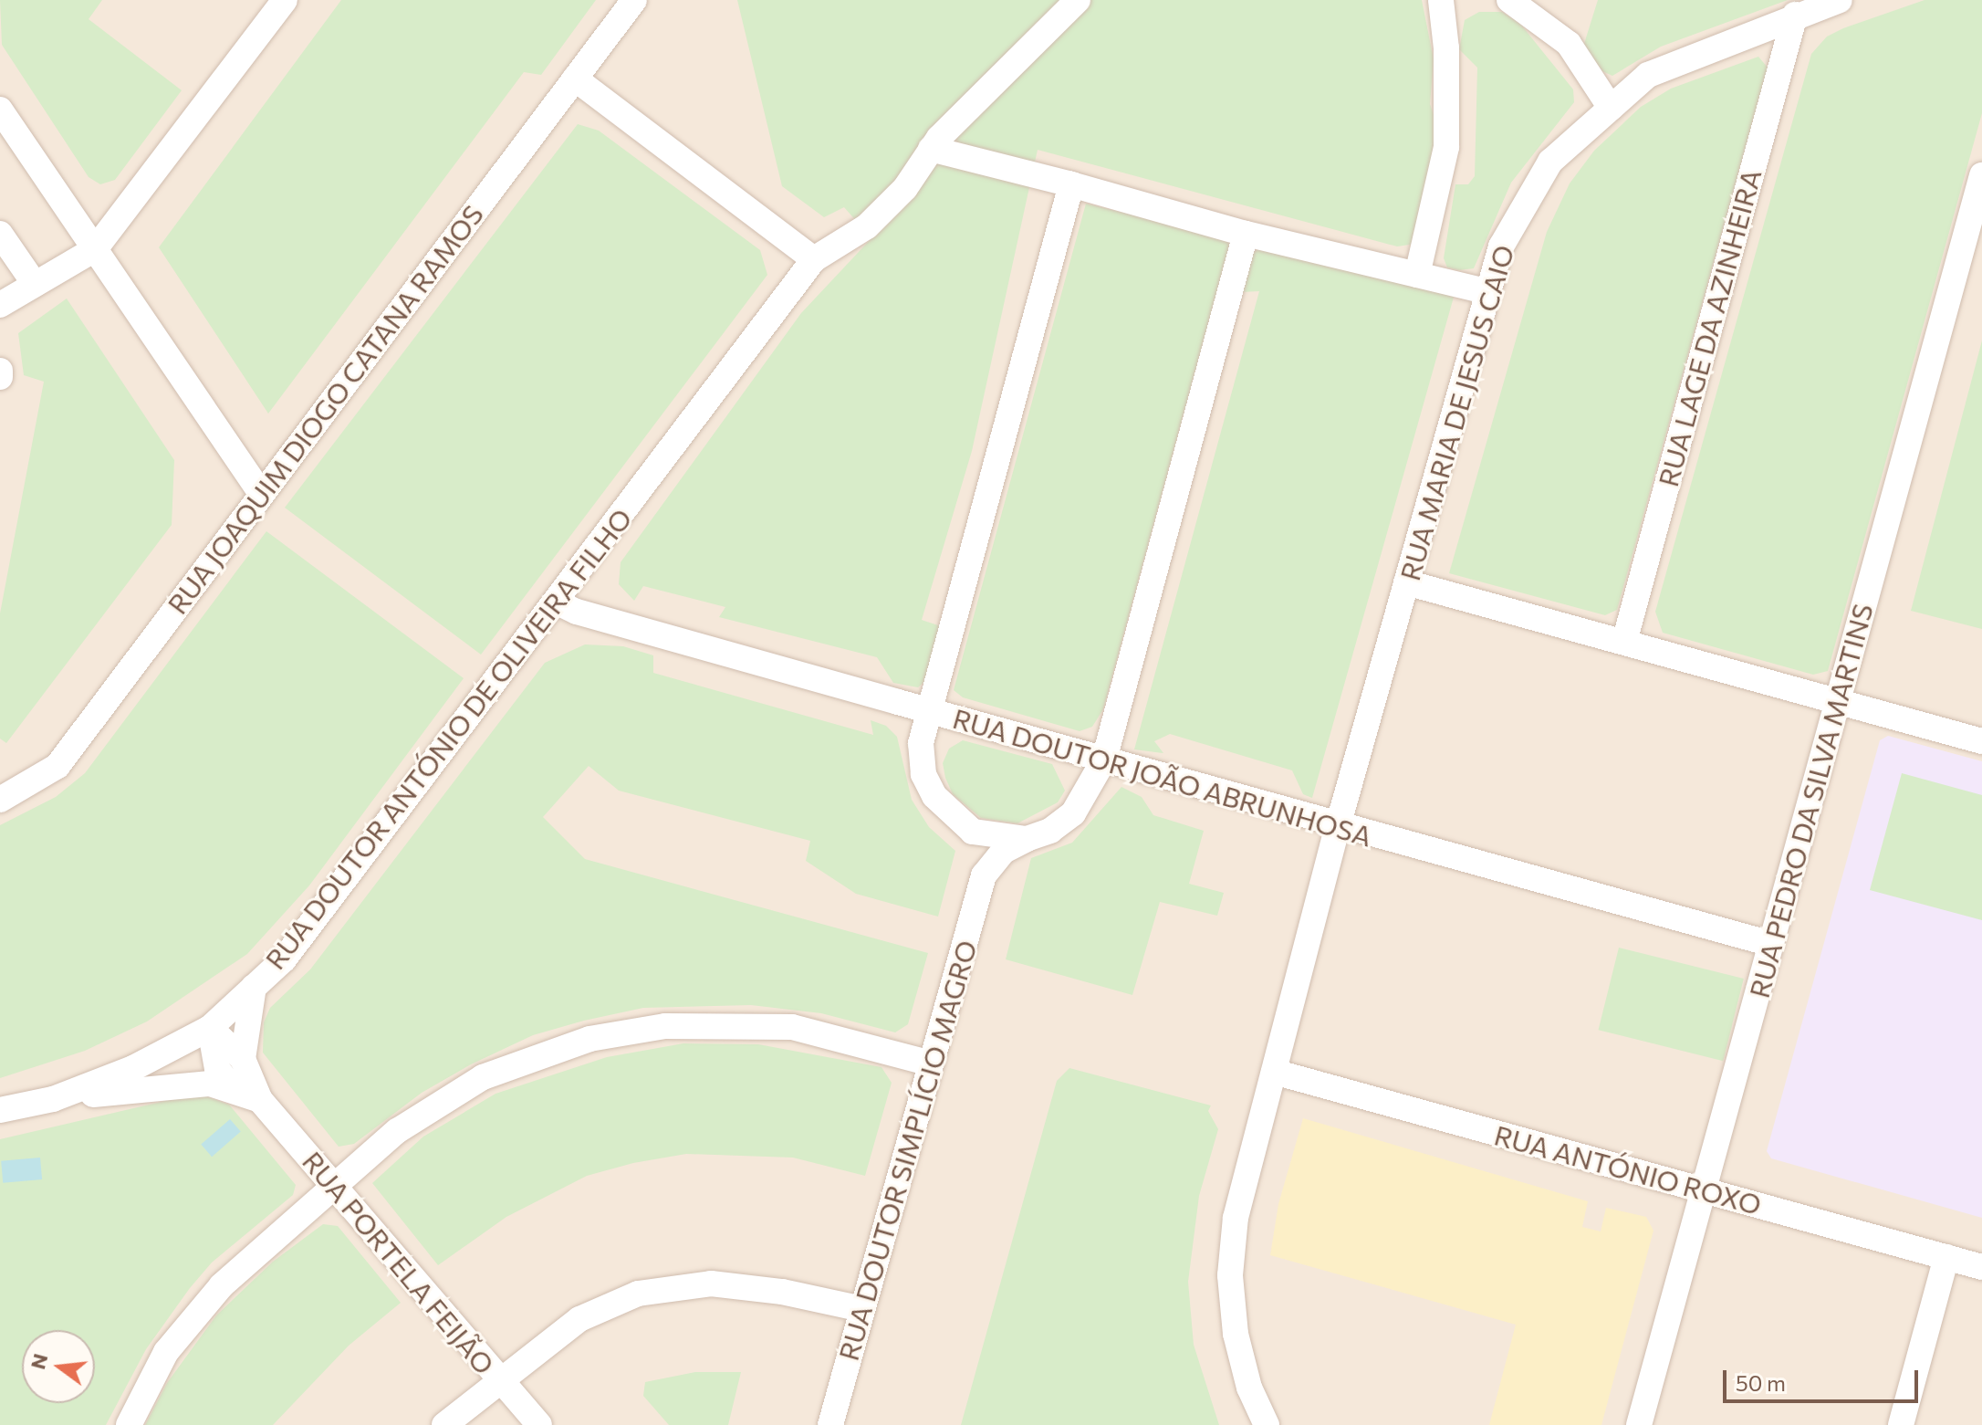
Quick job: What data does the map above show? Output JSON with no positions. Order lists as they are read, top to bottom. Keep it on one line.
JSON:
{"streets":{"street":["RUA LAGE DA AZINHEIRA","RUA JOAQUIM DIOGO CATANA RAMOS","RUA MARIA DE JESUS CAIO","RUA DOUTOR ANTÓNIO DE OLIVEIRA FILHO","RUA DOUTOR JOÃO ABRUNHOSA","RUA PEDRO DA SILVA MARTINS","RUA DOUTOR SIMPLÍCIO MAGRO","RUA ANTÓNIO ROXO","RUA PORTELA FEIJÃO"]},"crossings":[["RUA LAGE DA AZINHEIRA","RUA MARIA DE JESUS CAIO"],["RUA MARIA DE JESUS CAIO","RUA DOUTOR JOÃO ABRUNHOSA"],["RUA MARIA DE JESUS CAIO","RUA ANTÓNIO ROXO"],["RUA DOUTOR ANTÓNIO DE OLIVEIRA FILHO","RUA DOUTOR JOÃO ABRUNHOSA"],["RUA DOUTOR ANTÓNIO DE OLIVEIRA FILHO","RUA PORTELA FEIJÃO"],["RUA DOUTOR JOÃO ABRUNHOSA","RUA PEDRO DA SILVA MARTINS"],["RUA PEDRO DA SILVA MARTINS","RUA ANTÓNIO ROXO"]],"scale_bar":"50 m","north":"left"}
